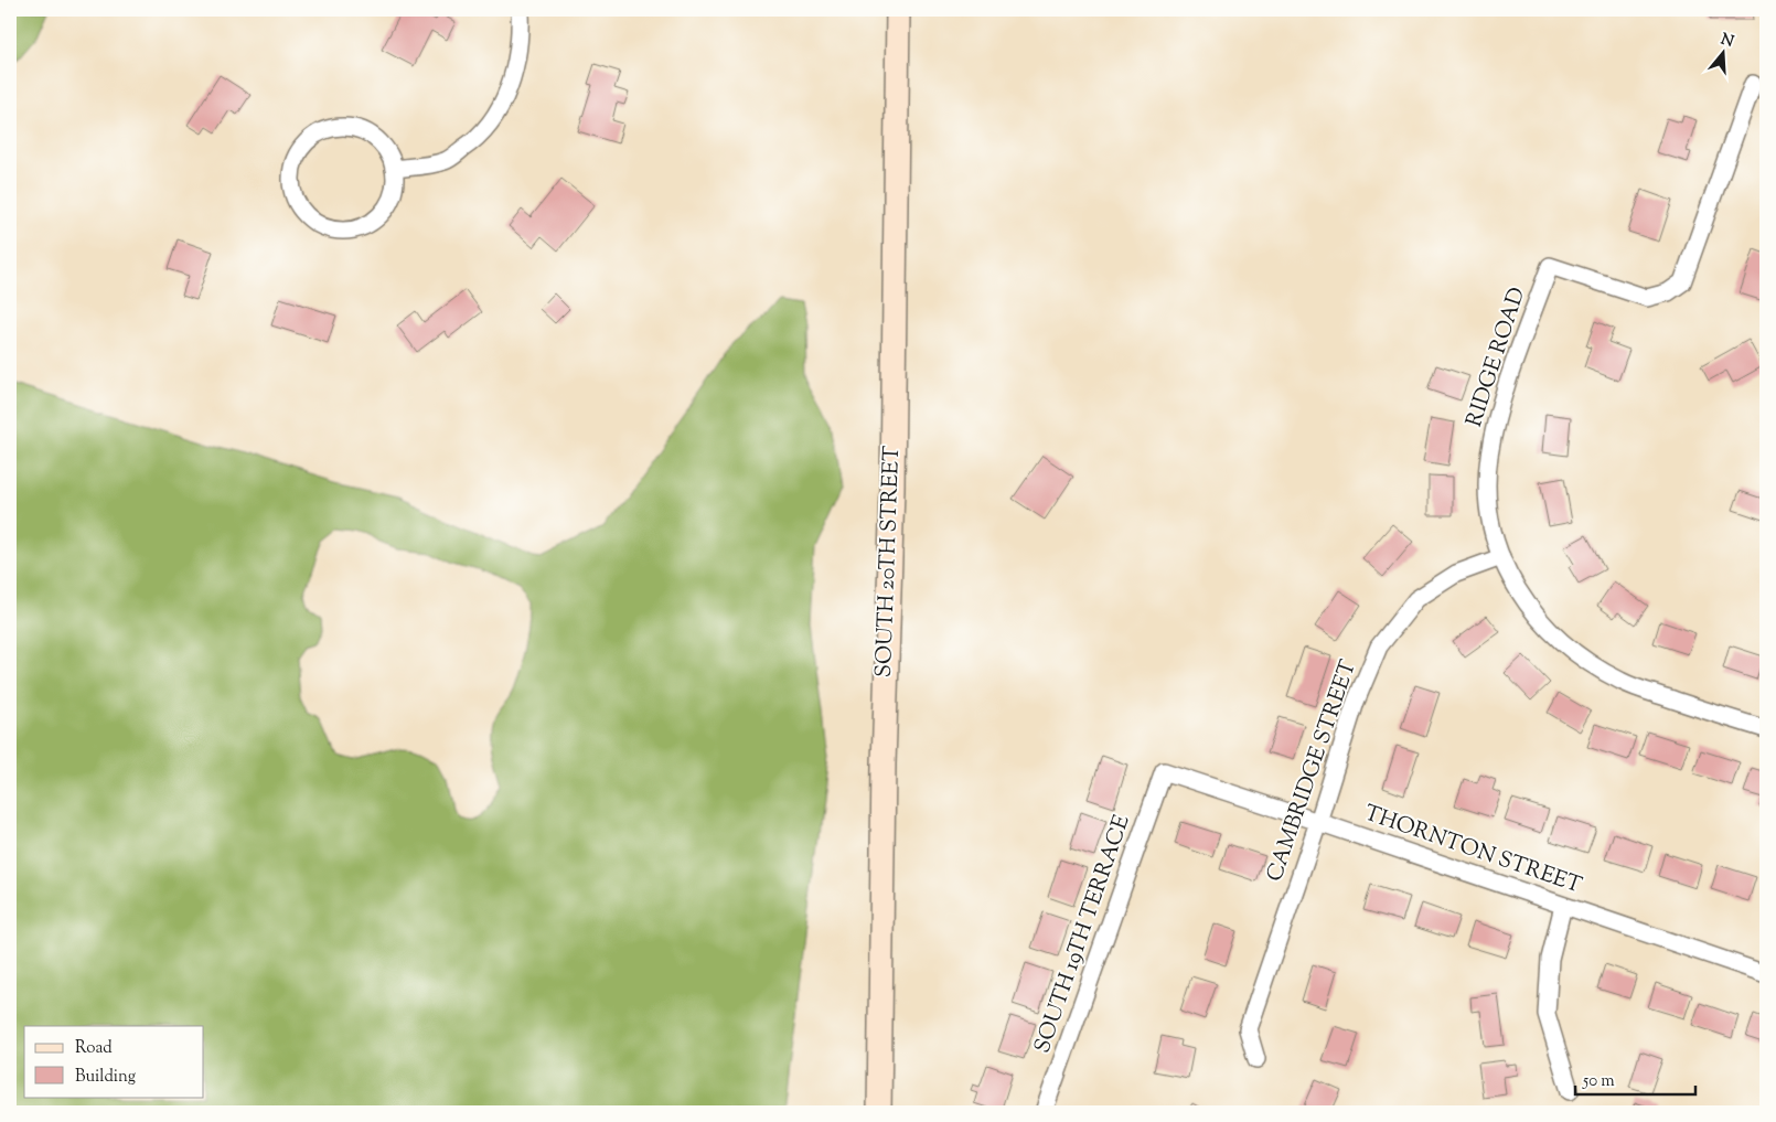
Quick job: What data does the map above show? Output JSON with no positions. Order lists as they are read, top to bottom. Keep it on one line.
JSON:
{"streets":{"main road":["SOUTH 20TH STREET"],"street":["RIDGE ROAD","CAMBRIDGE STREET","THORNTON STREET","SOUTH 19TH TERRACE"]},"crossings":[["RIDGE ROAD","CAMBRIDGE STREET"],["CAMBRIDGE STREET","THORNTON STREET"],["THORNTON STREET","SOUTH 19TH TERRACE"]],"legend":["Road","Building"],"scale_bar":"50 m","north":"top"}
